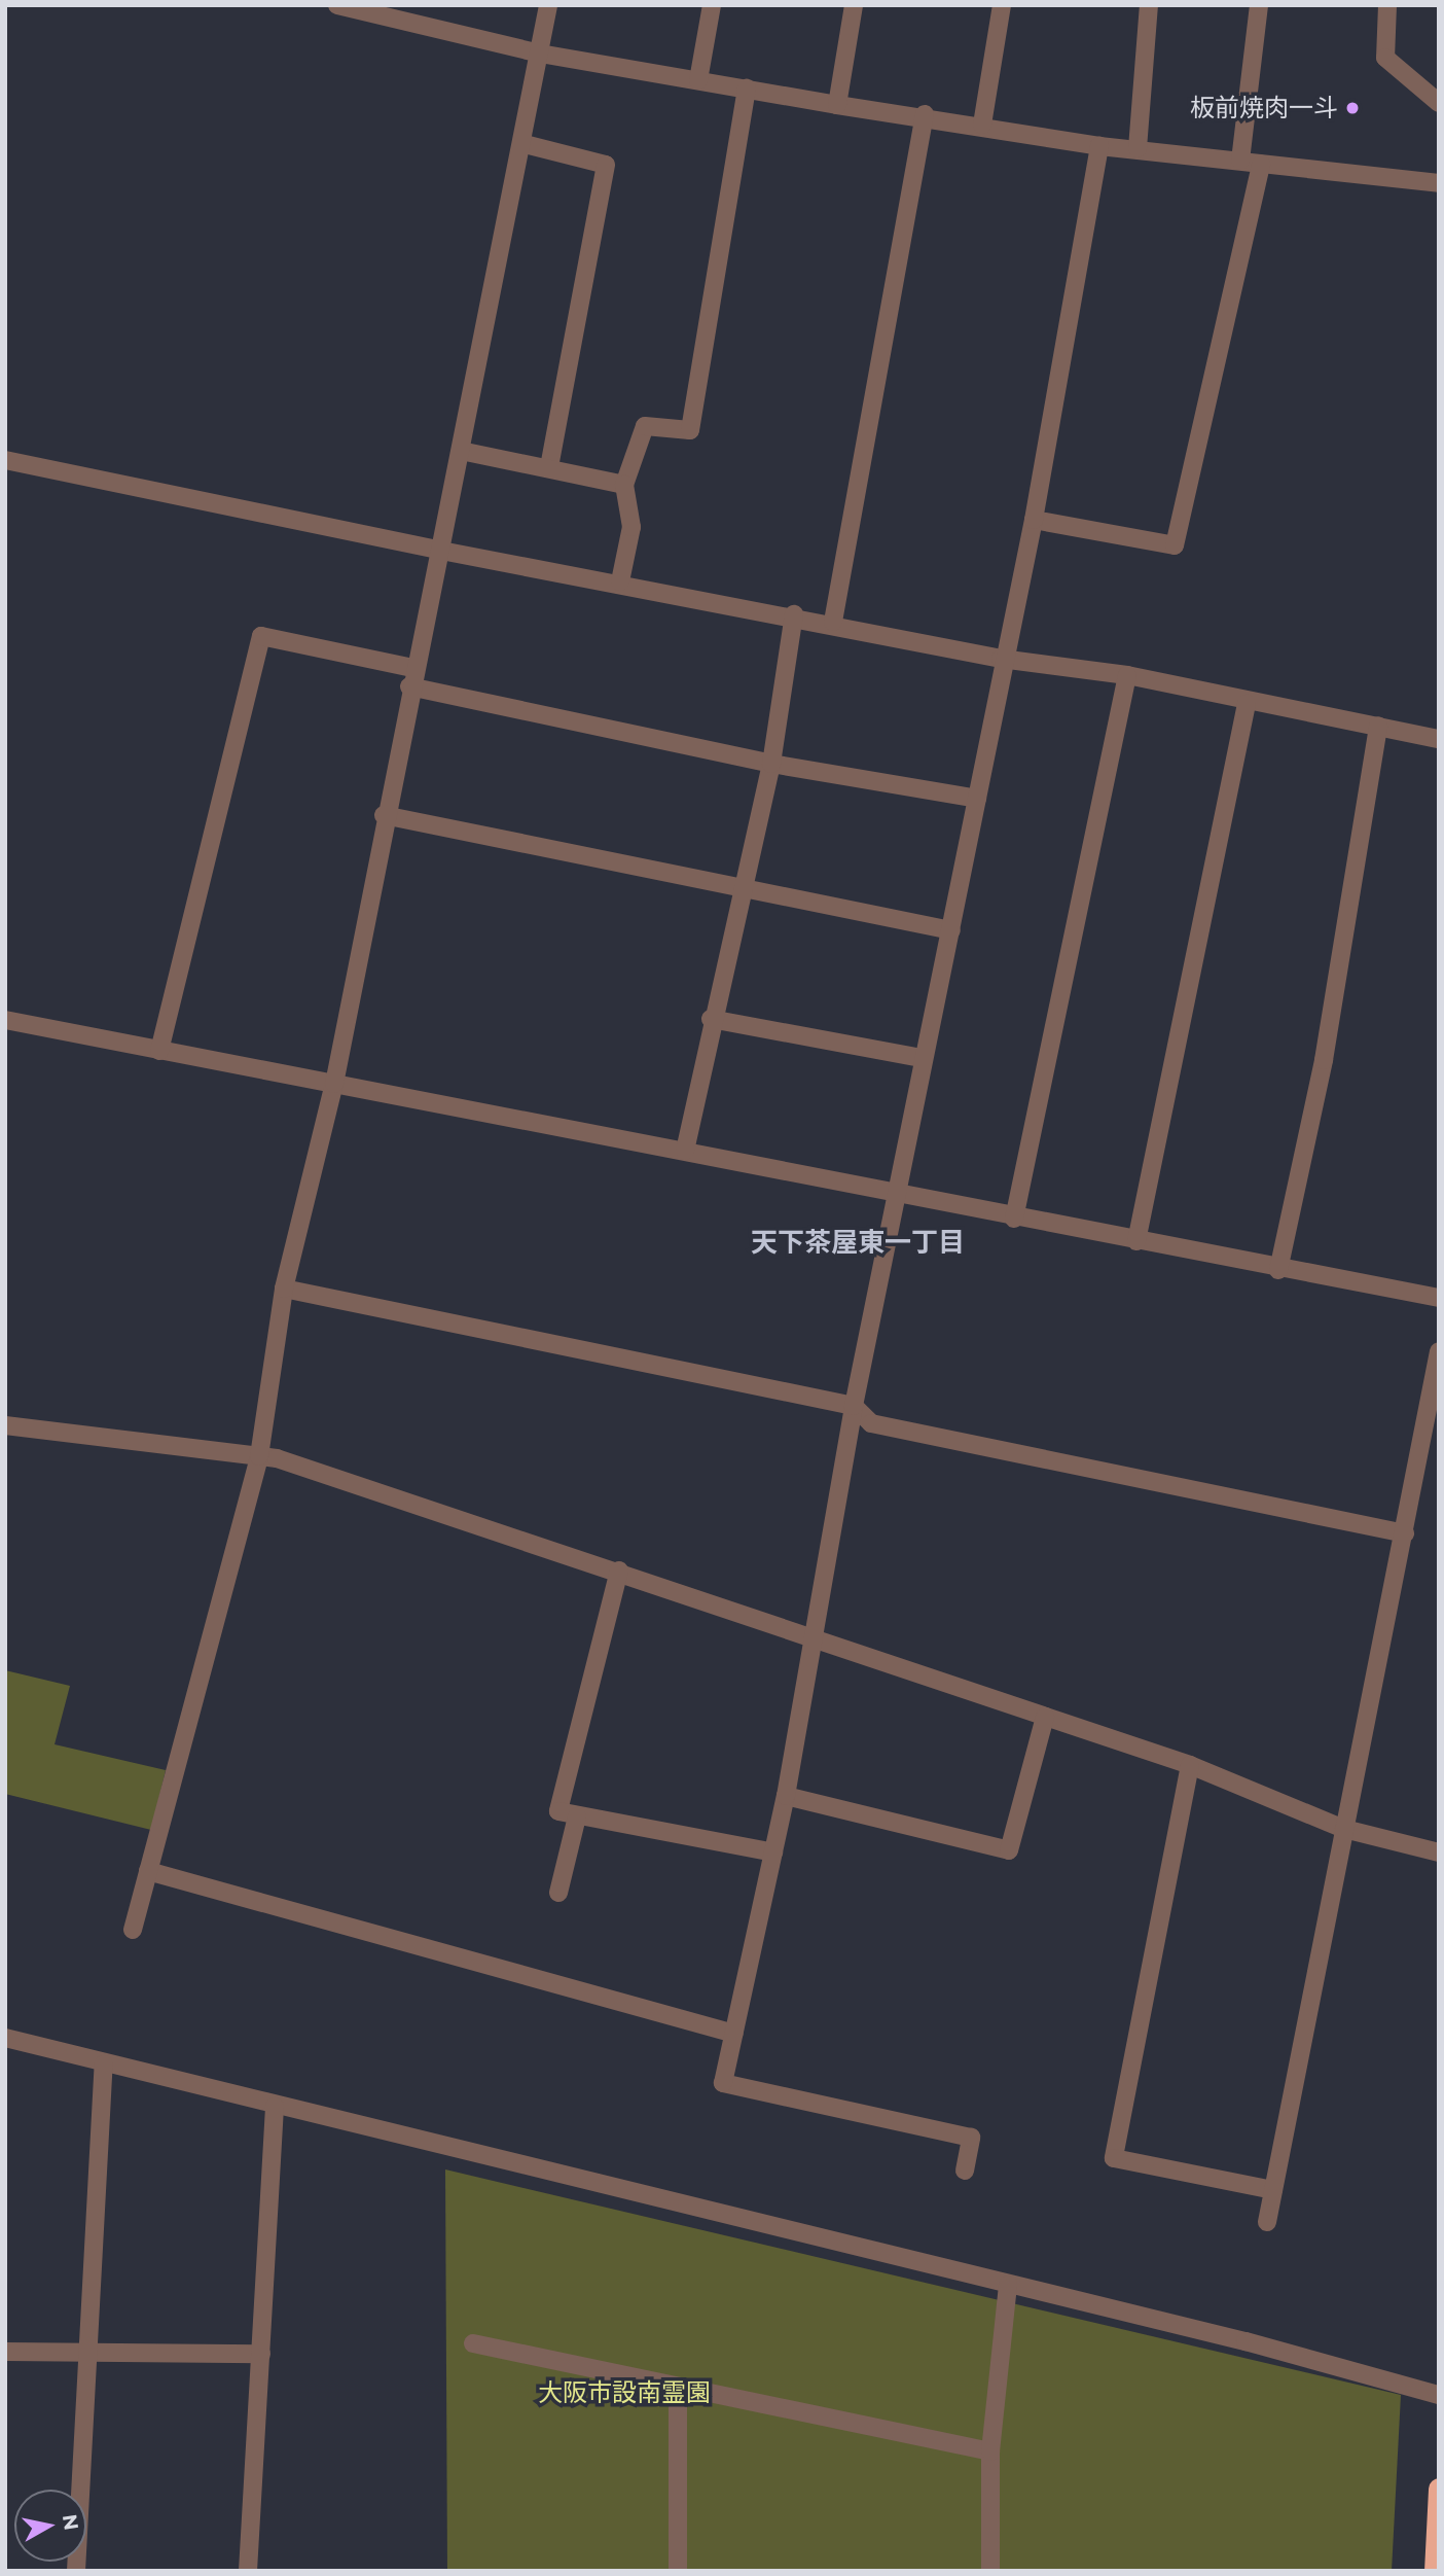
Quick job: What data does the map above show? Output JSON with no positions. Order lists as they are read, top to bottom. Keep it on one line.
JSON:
{"districts":["天下茶屋東一丁目"],"parks":["大阪市設南霊園"],"places":["板前焼肉一斗"],"north":"right"}
